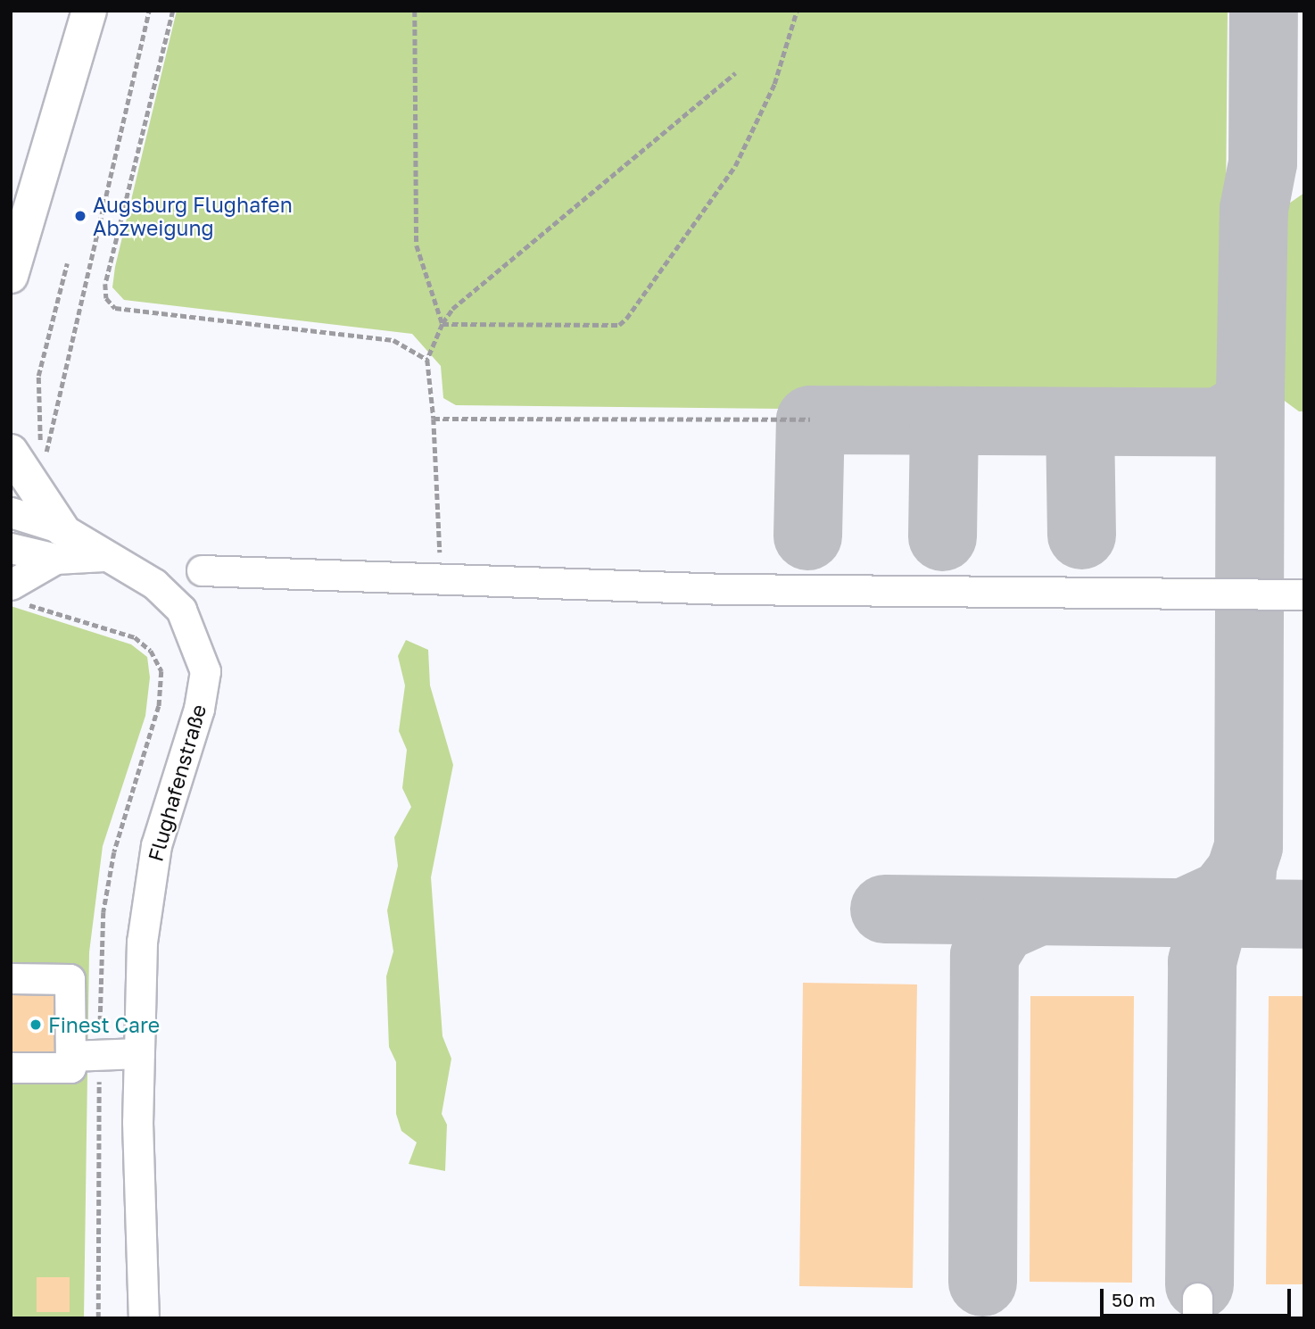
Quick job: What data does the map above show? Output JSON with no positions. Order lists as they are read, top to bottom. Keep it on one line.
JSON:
{"streets":{"street":["Flughafenstraße"]},"places":["Augsburg Flughafen Abzweigung","Finest Care"],"scale_bar":"50 m"}
